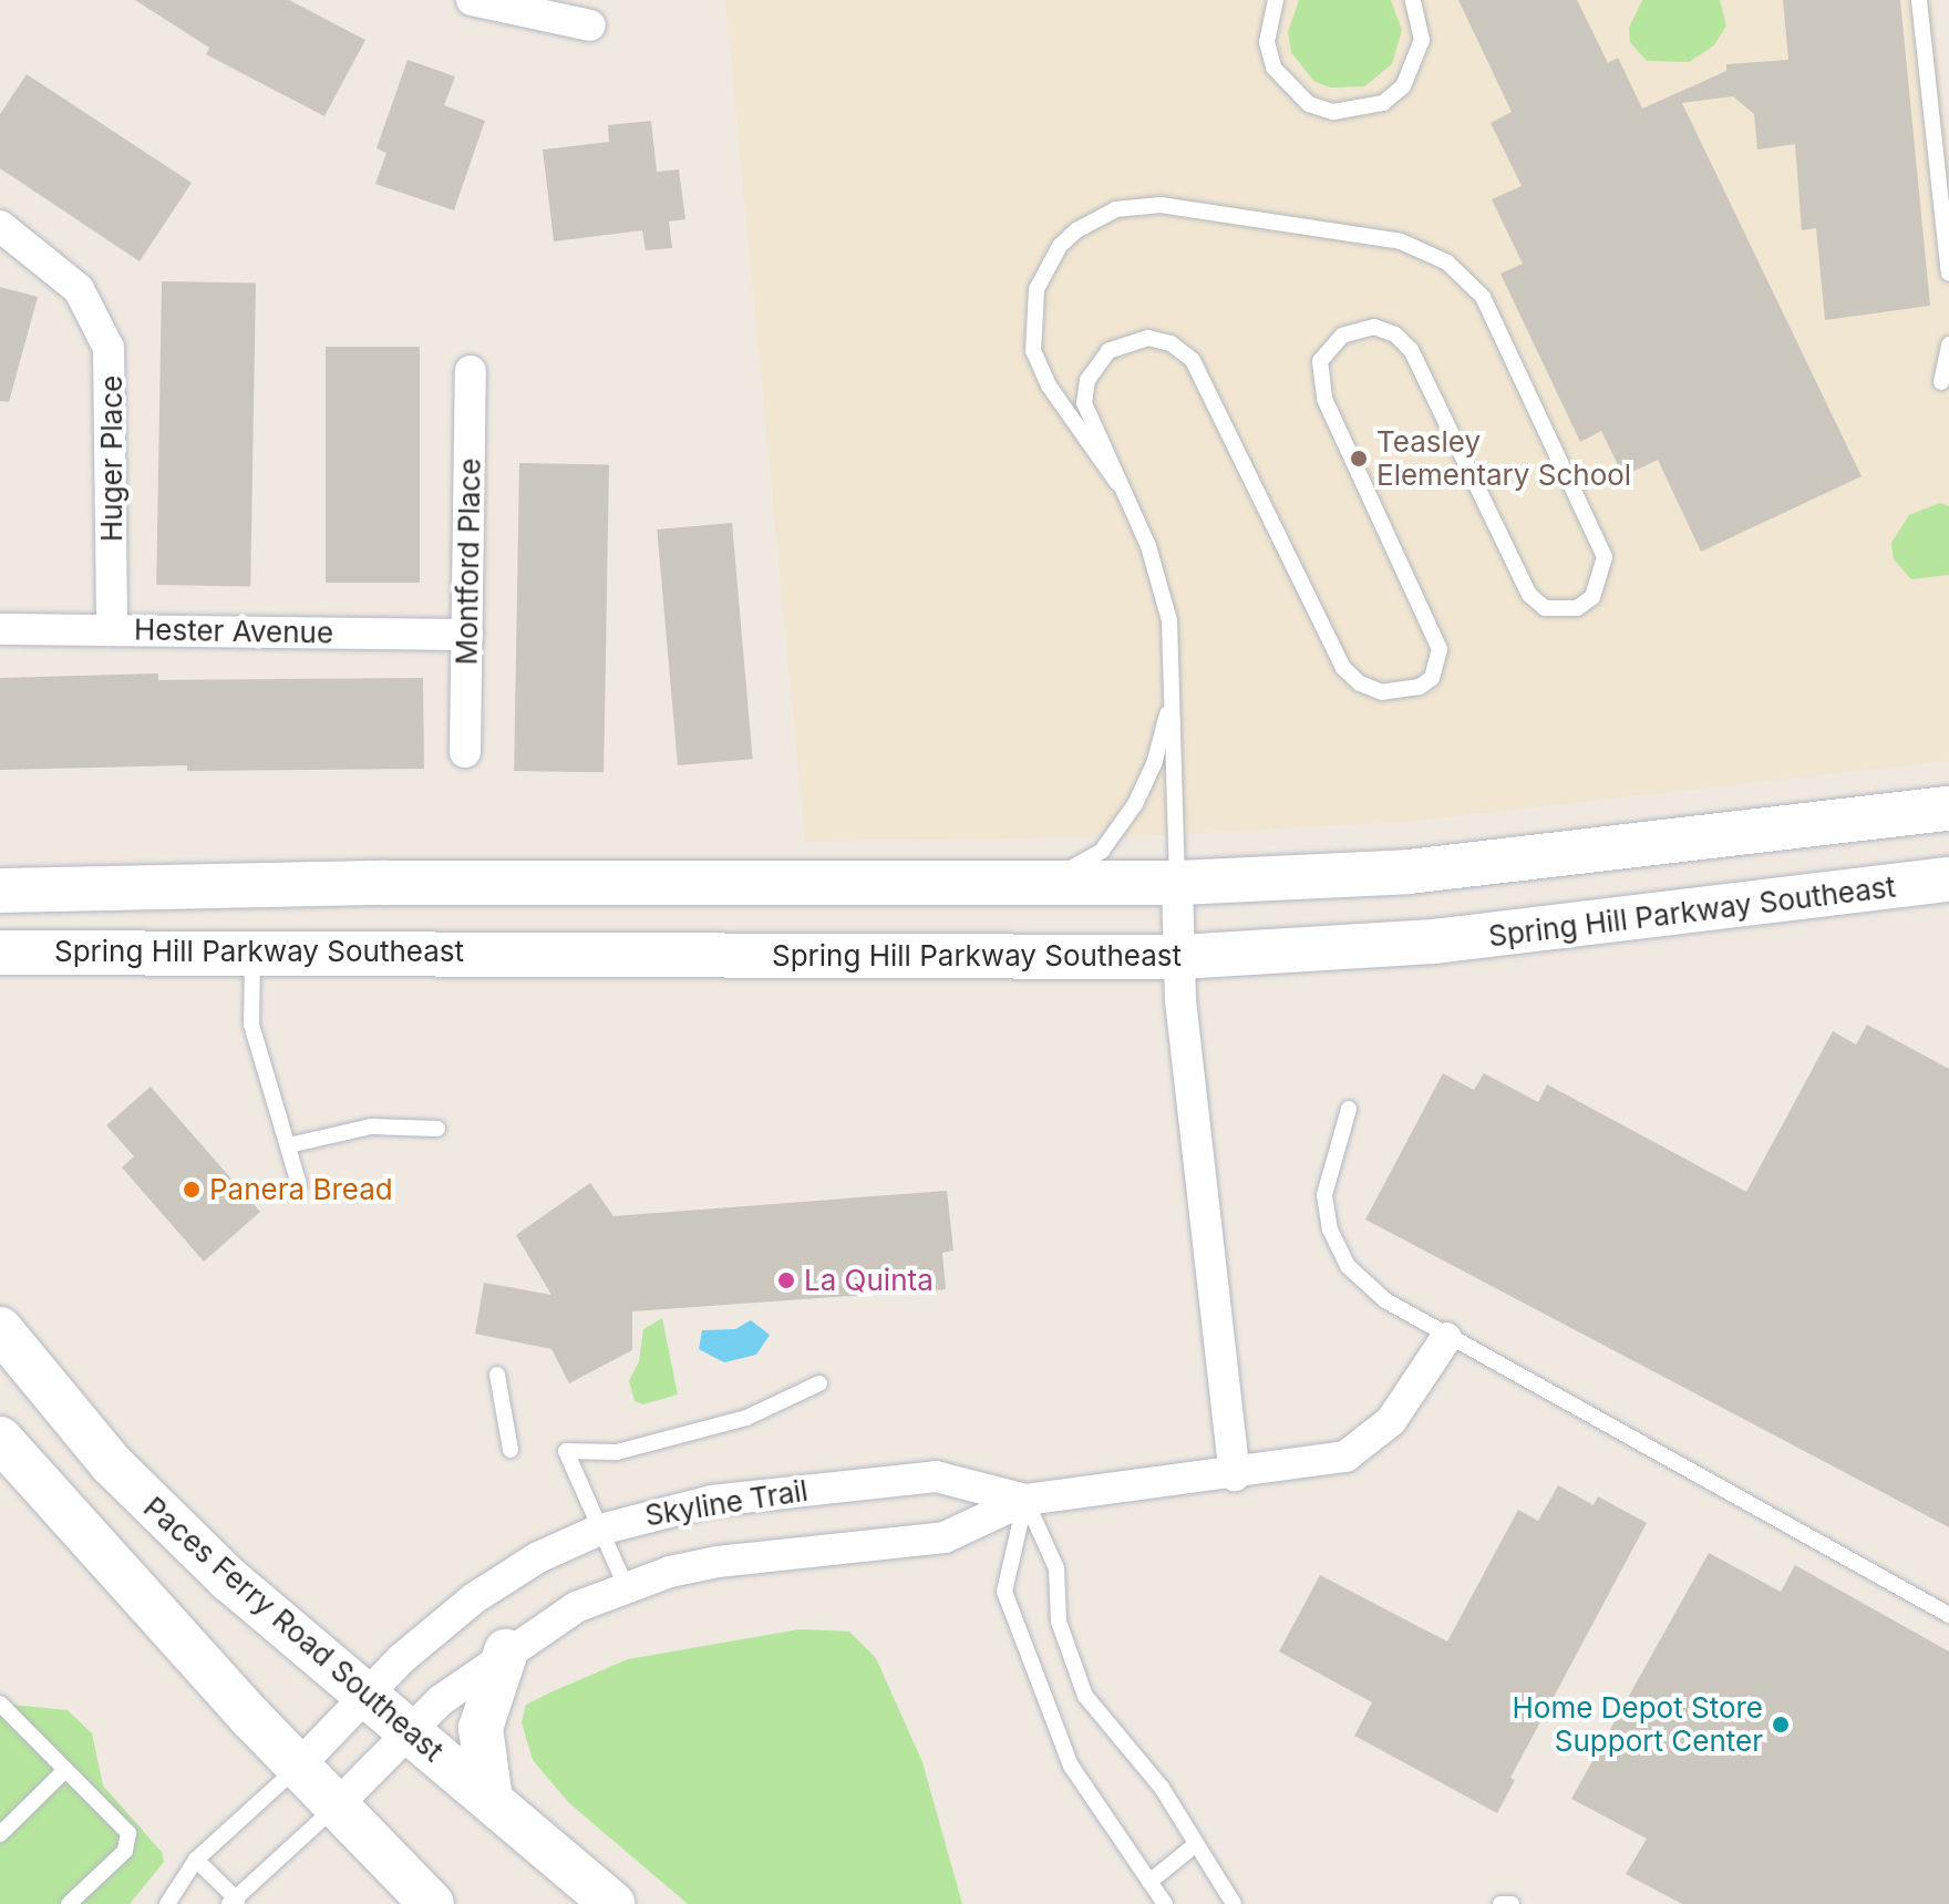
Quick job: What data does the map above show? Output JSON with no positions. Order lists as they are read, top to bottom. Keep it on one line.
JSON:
{"streets":{"street":["Huger Place","Montford Place","Hester Avenue","Spring Hill Parkway Southeast","Skyline Trail","Paces Ferry Road Southeast"]},"crossings":[["Huger Place","Hester Avenue"],["Montford Place","Hester Avenue"],["Skyline Trail","Paces Ferry Road Southeast"]],"places":["Teasley Elementary School","Panera Bread","La Quinta","Home Depot Store Support Center"]}
